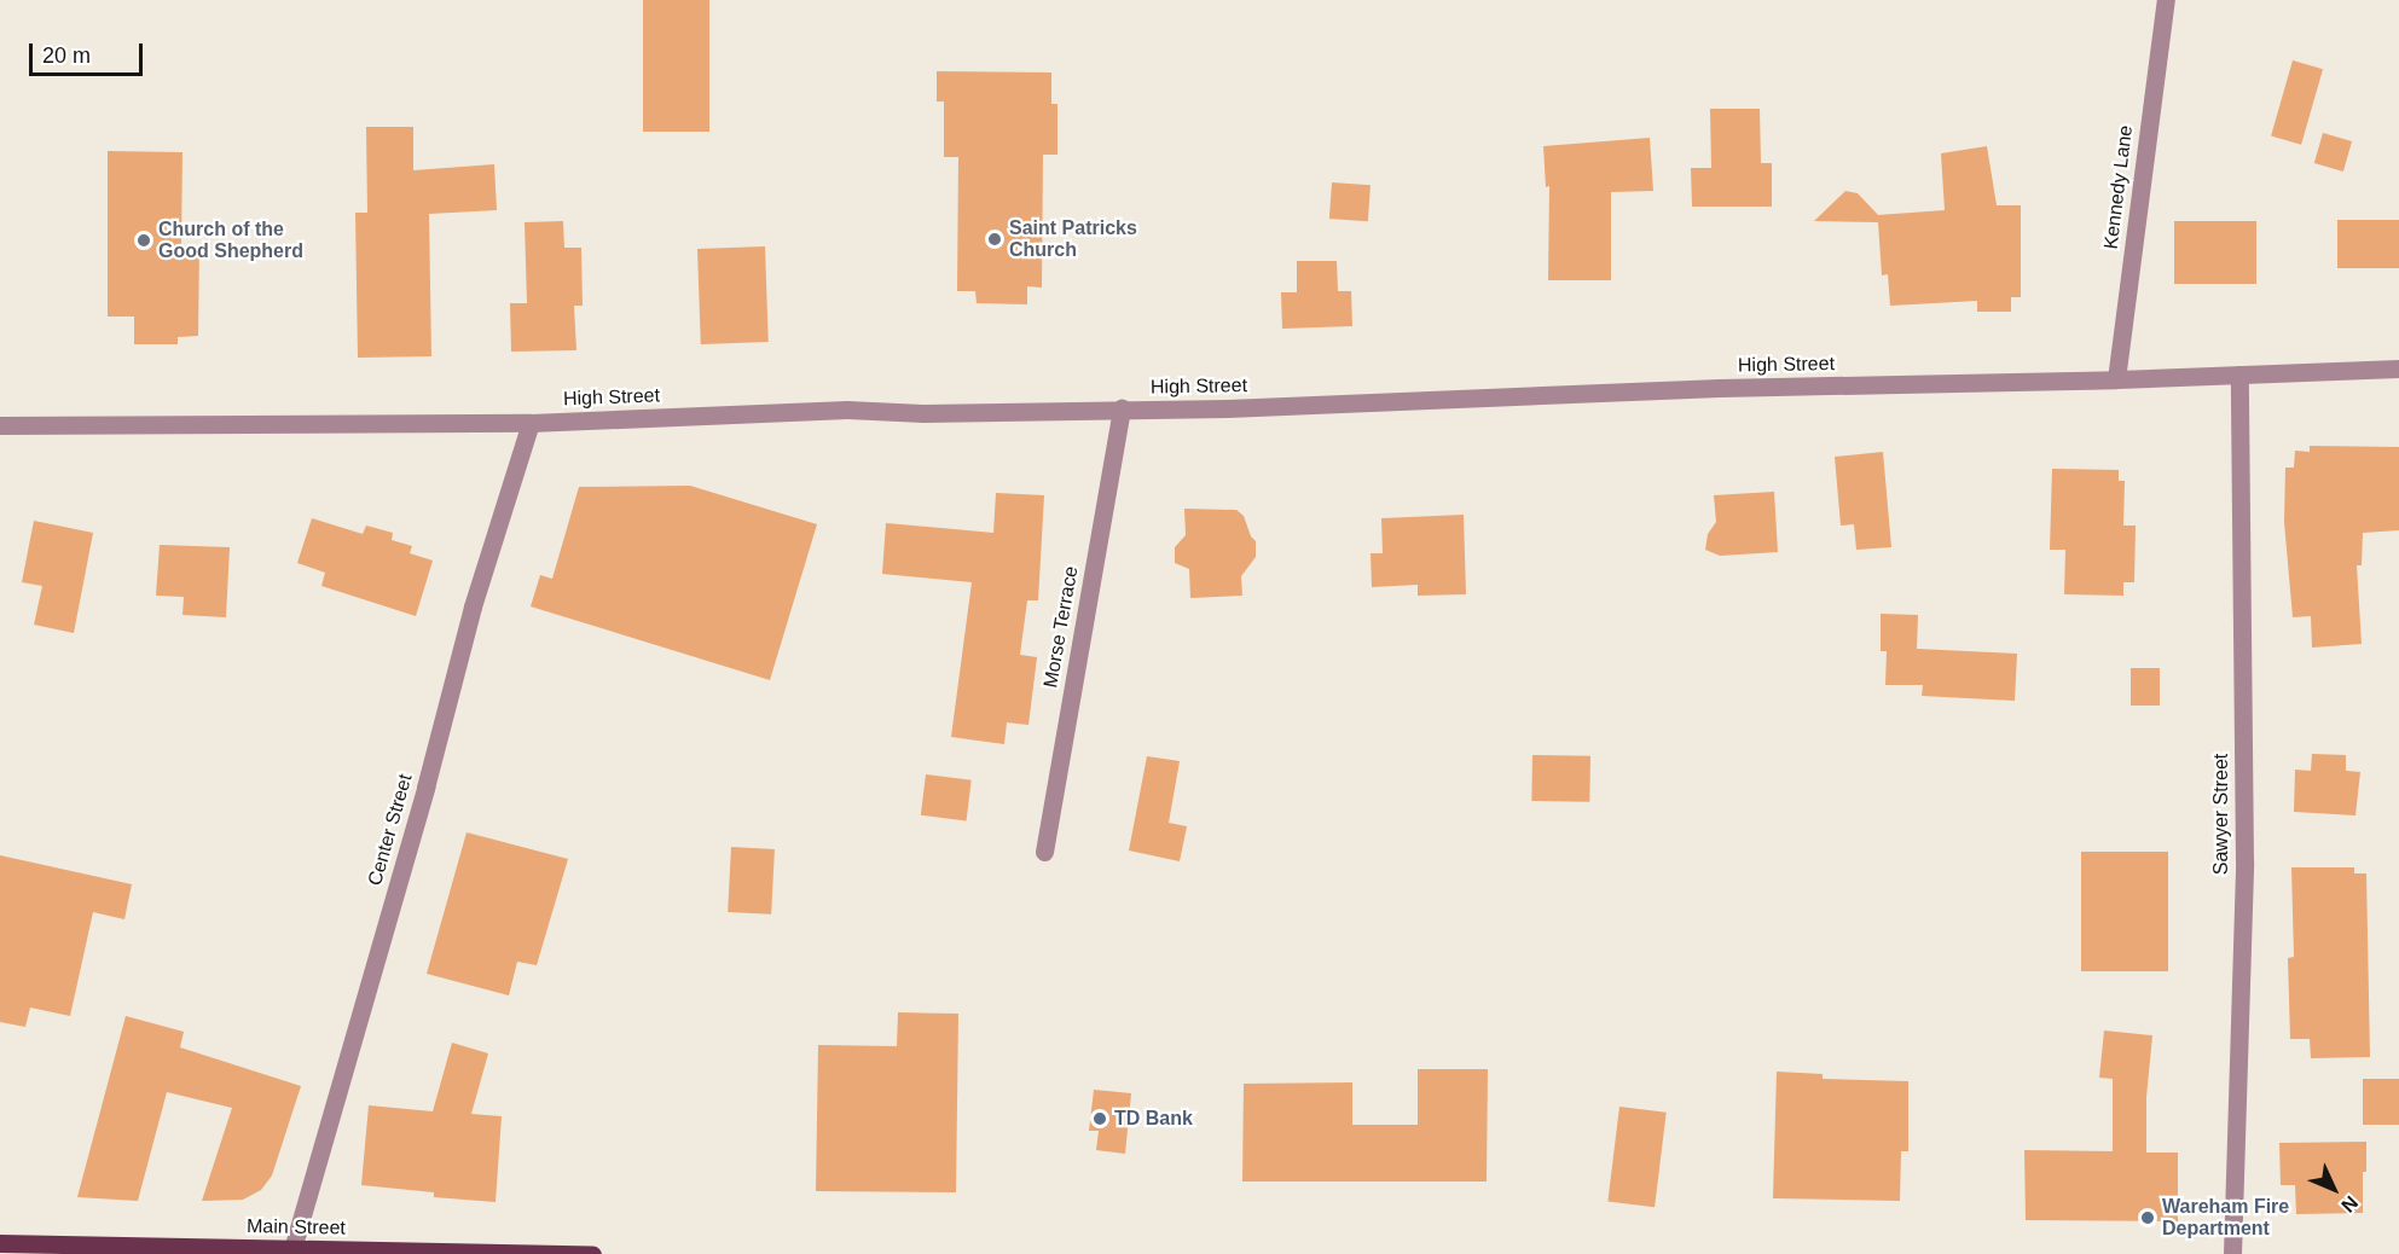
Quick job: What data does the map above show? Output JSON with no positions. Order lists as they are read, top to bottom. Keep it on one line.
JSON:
{"streets":{"main road":["Main Street"],"street":["Kennedy Lane","High Street","Morse Terrace","Sawyer Street","Center Street"]},"crossings":[["Kennedy Lane","High Street"],["High Street","Morse Terrace"],["High Street","Sawyer Street"],["High Street","Center Street"],["Center Street","Main Street"]],"places":["Saint Patricks Church","Church of the Good Shepherd","TD Bank","Wareham Fire Department"],"scale_bar":"20 m","north":"bottom right"}
